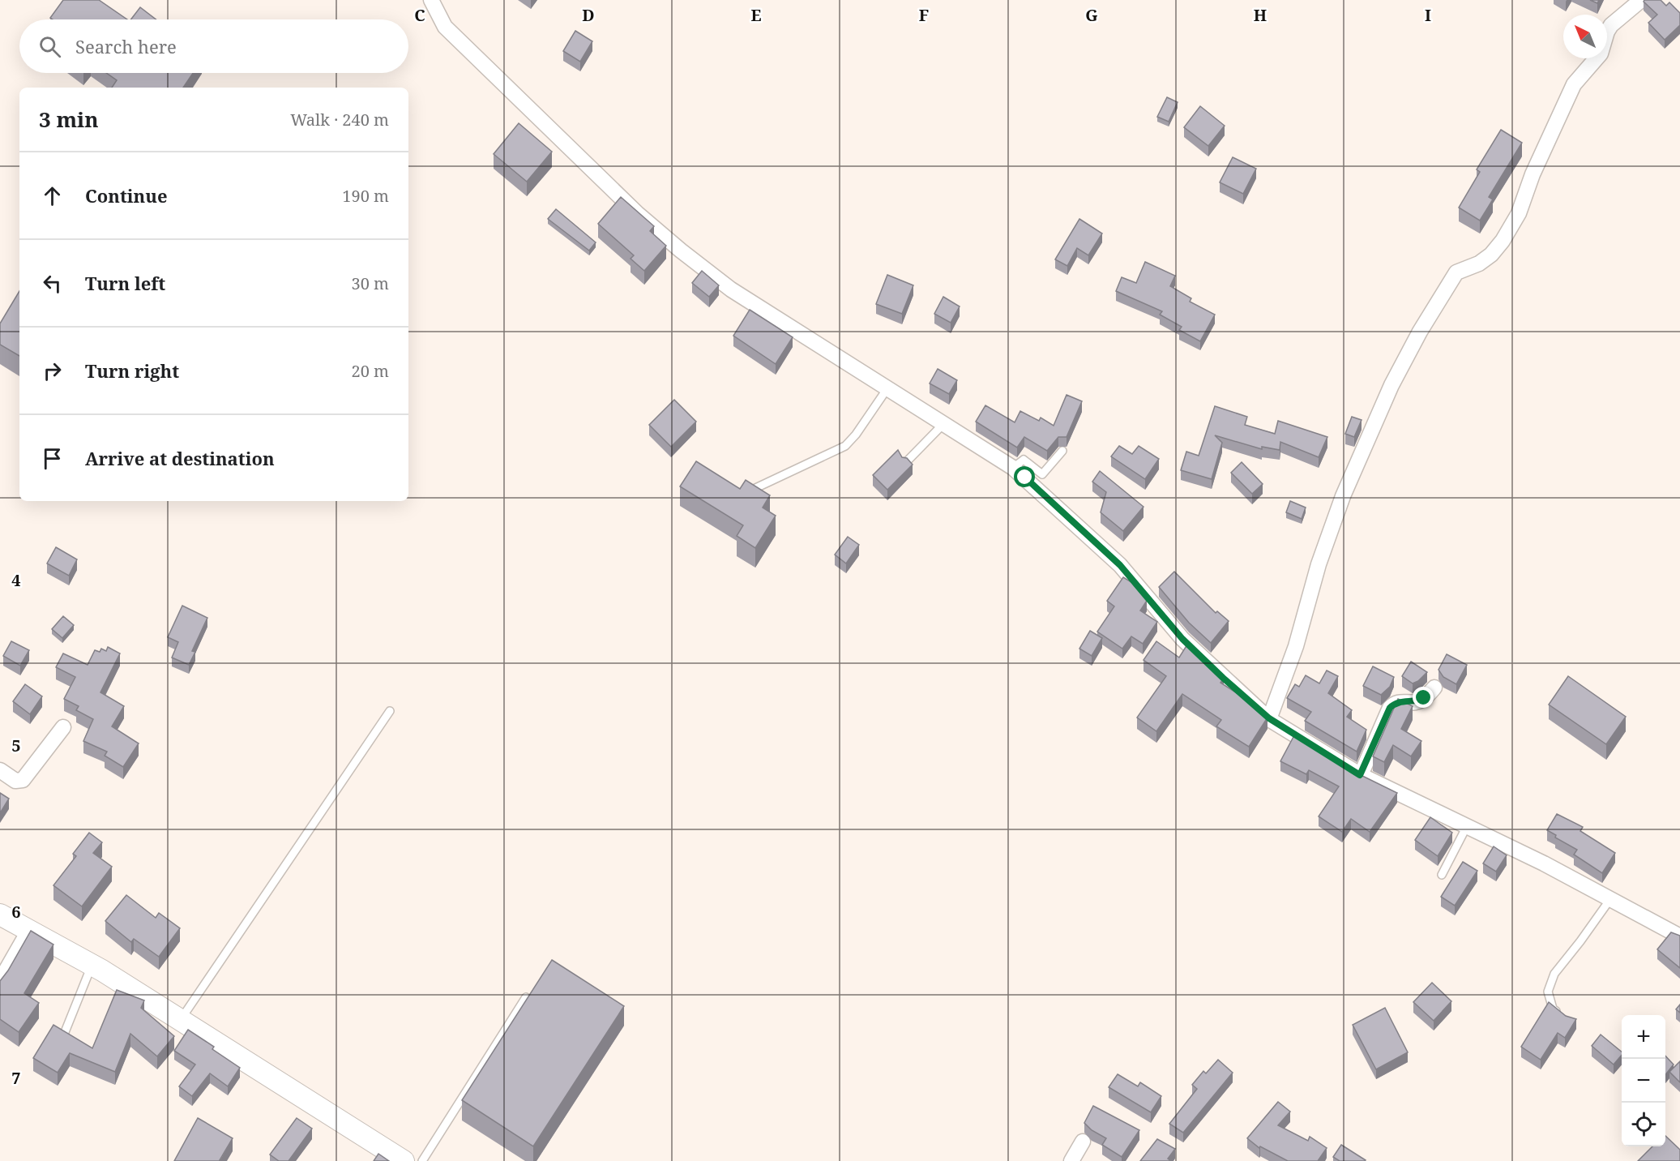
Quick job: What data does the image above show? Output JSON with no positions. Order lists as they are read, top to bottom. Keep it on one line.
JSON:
{"north":"top left","page":{"search":"Search here","heading":["3 min","Walk · 240 m"],"list":[["Continue","190 m"],["Turn left","30 m"],["Turn right","20 m"],"Arrive at destination"],"map_buttons":["+","−"]},"grid":{"columns":["C","D","E","F","G","H","I"],"rows":["4","5","6","7"]}}
